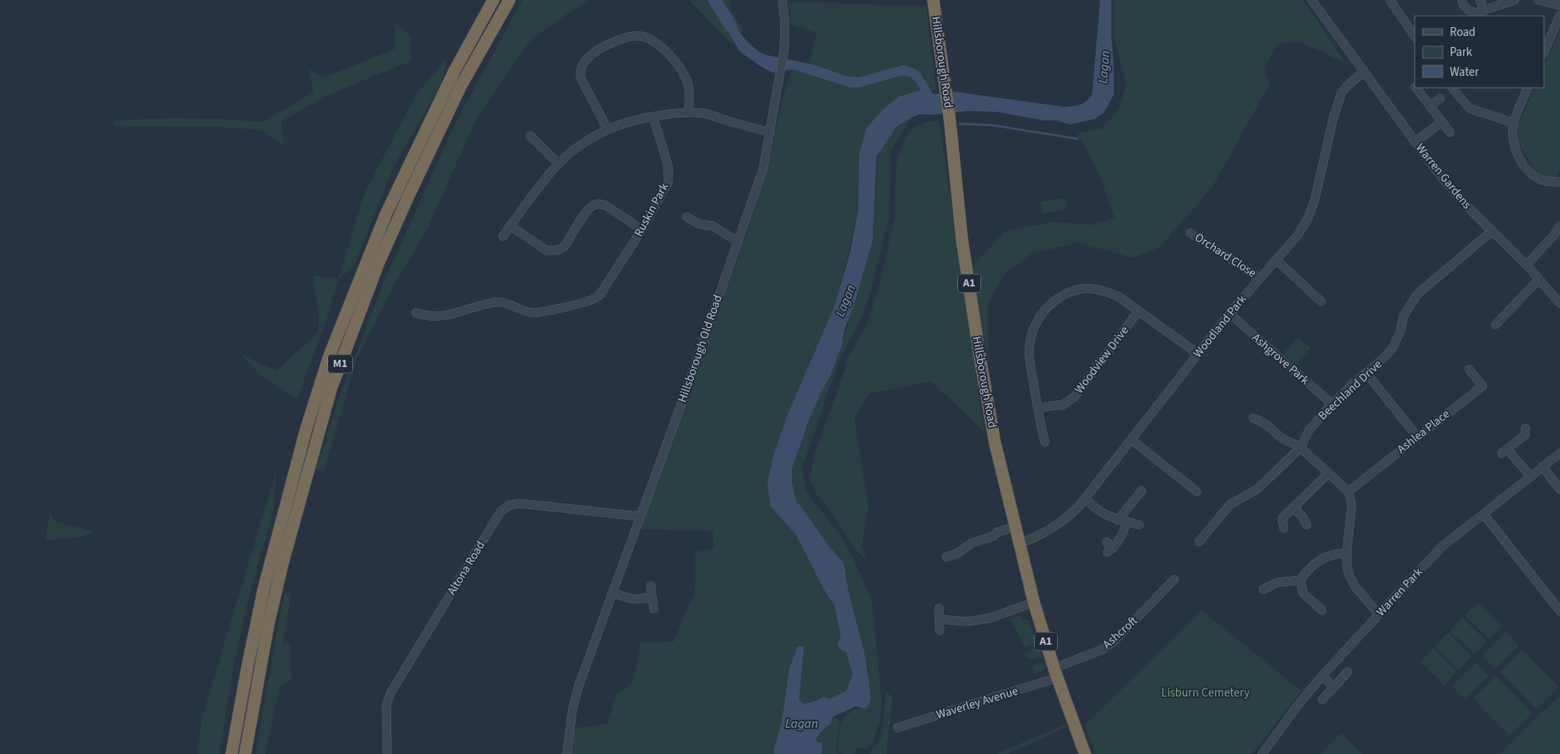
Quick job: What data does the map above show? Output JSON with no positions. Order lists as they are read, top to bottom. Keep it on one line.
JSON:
{"streets":{"highway":["Hillsborough Road","A1","M1"],"street":["Warren Gardens","Ruskin Park","Orchard Close","Woodland Park","Hillsborough Old Road","Ashgrove Park","Woodview Drive","Beechland Drive","Ashlea Place","Altona Road","Warren Park","Ashcroft","Waverley Avenue"]},"crossings":[["Hillsborough Road","Woodland Park"],["Hillsborough Road","Ashcroft"],["Hillsborough Road","Waverley Avenue"],["Warren Gardens","Woodland Park"],["Warren Gardens","Beechland Drive"],["Orchard Close","Woodland Park"],["Woodland Park","Ashgrove Park"],["Hillsborough Old Road","Altona Road"],["Ashgrove Park","Beechland Drive"],["Ashcroft","Waverley Avenue"]],"water":["Lagan"],"parks":["Lisburn Cemetery"],"legend":["Road","Park","Water"]}
